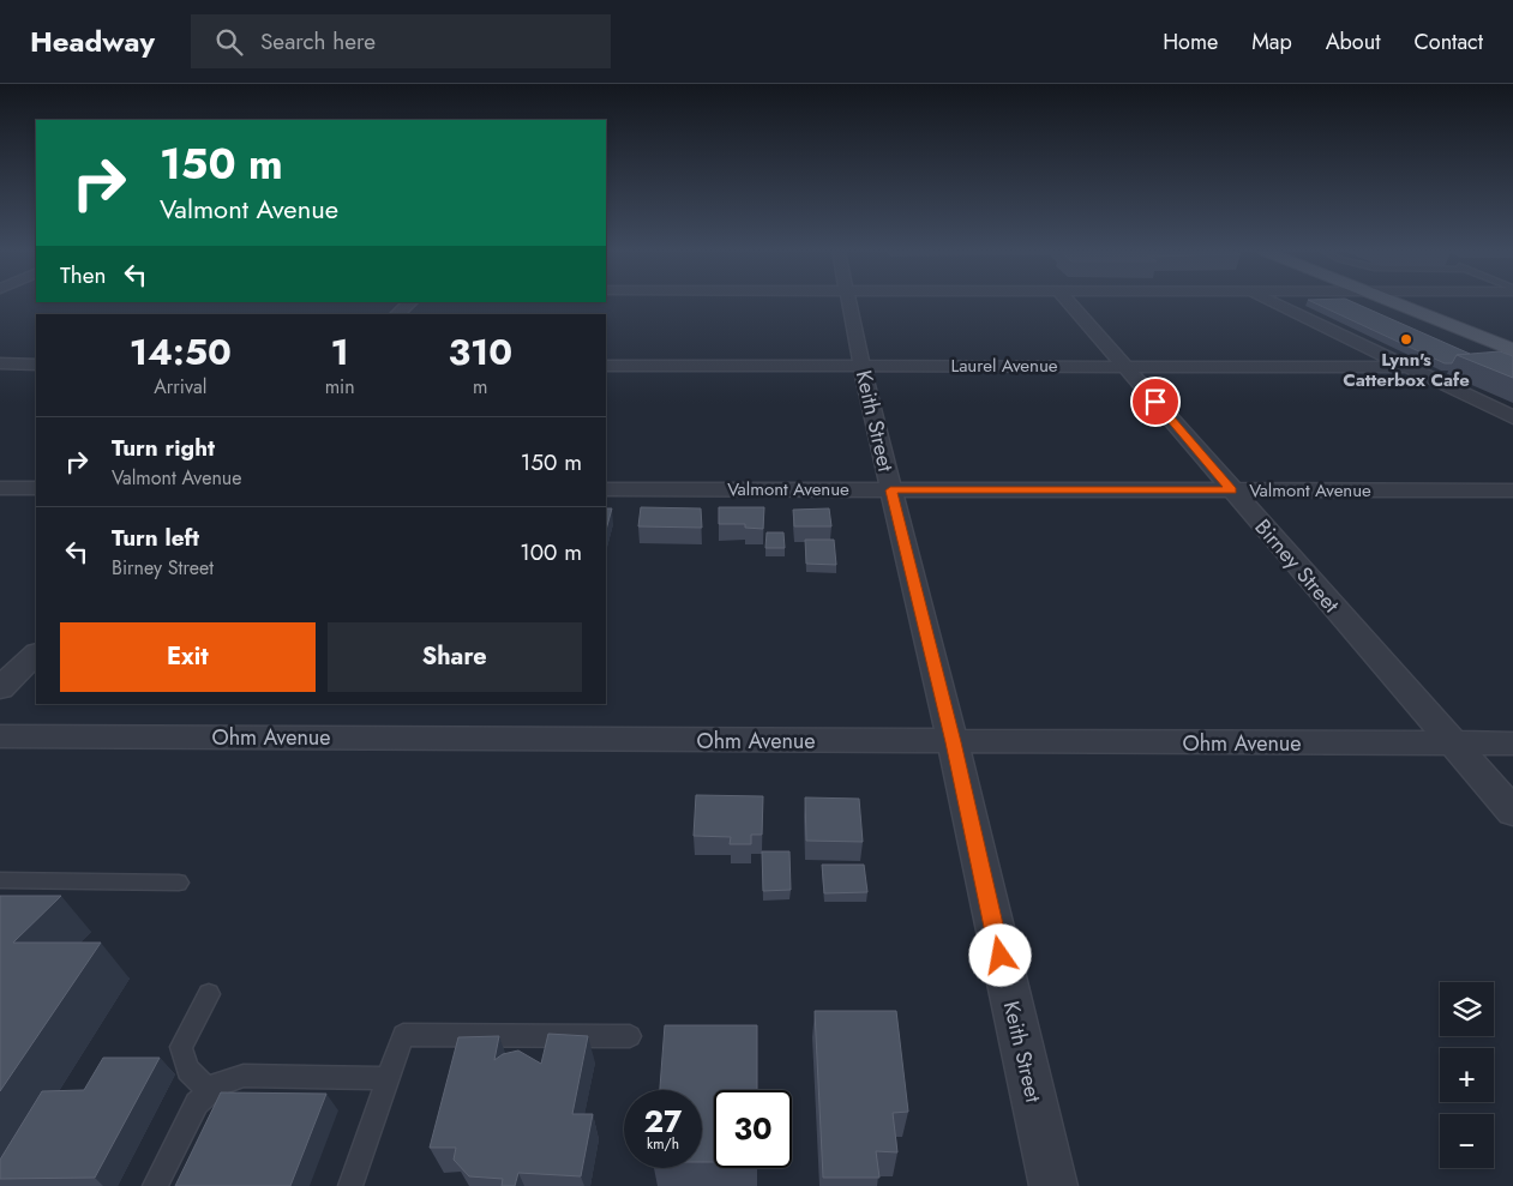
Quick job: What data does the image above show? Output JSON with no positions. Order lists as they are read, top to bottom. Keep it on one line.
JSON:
{"streets":{"street":["Laurel Avenue","Keith Street","Valmont Avenue","Birney Street","Ohm Avenue"]},"crossings":[["Laurel Avenue","Keith Street"],["Laurel Avenue","Birney Street"],["Keith Street","Valmont Avenue"],["Keith Street","Ohm Avenue"],["Valmont Avenue","Birney Street"],["Birney Street","Ohm Avenue"]],"places":["Lynn's Catterbox Cafe"],"page":{"header":"Headway","search":"Search here","nav":["Home","Map","About","Contact"],"turn":["150 m","Valmont Avenue"],"then":"Then","eta":["14:50","Arrival","1","min","310","m"],"list":[{"name":"Turn right","note":"Valmont Avenue","value":"150 m"},{"name":"Turn left","note":"Birney Street","value":"100 m"}],"buttons":["Exit","Share"],"map_buttons":["+","−"],"speed":"27 km/h","limit":"30"}}
